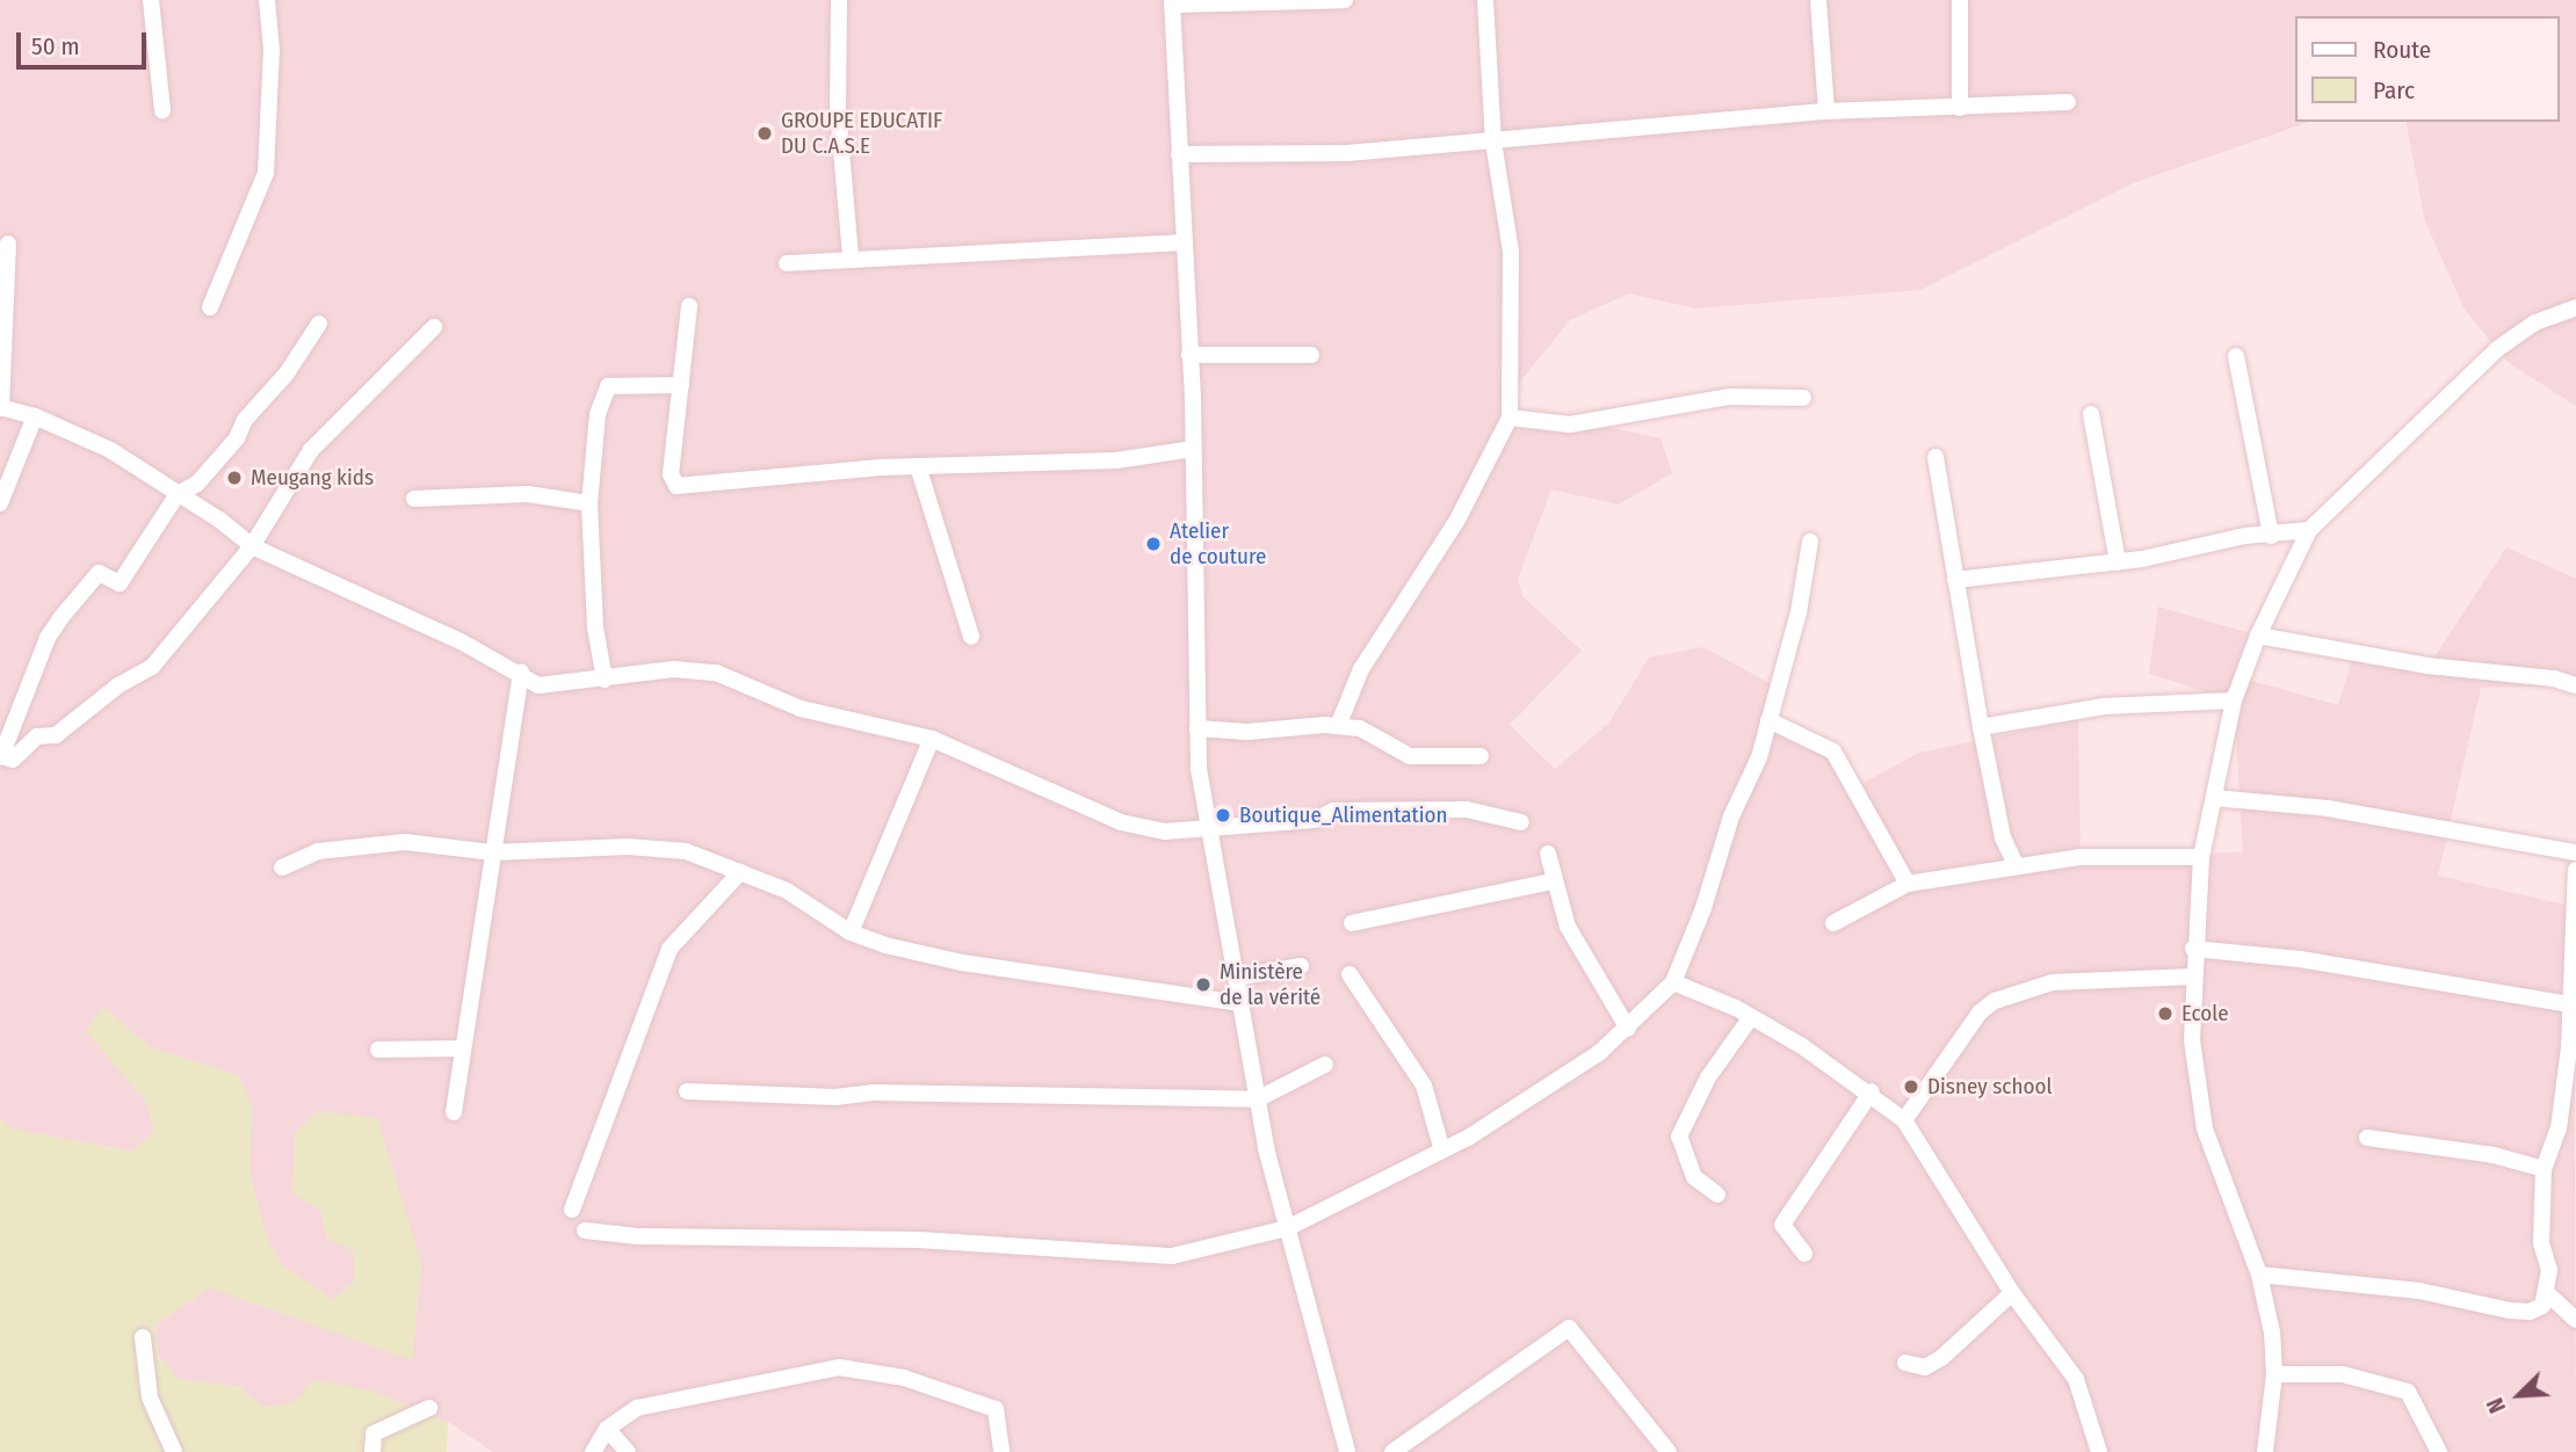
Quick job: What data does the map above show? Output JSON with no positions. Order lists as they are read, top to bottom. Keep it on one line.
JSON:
{"places":["GROUPE EDUCATIF DU C.A.S.E","Meugang kids","Atelier de couture","Boutique_Alimentation","Ministère de la vérité","Ecole","Disney school"],"legend":["Route","Parc"],"scale_bar":"50 m","north":"bottom left"}
